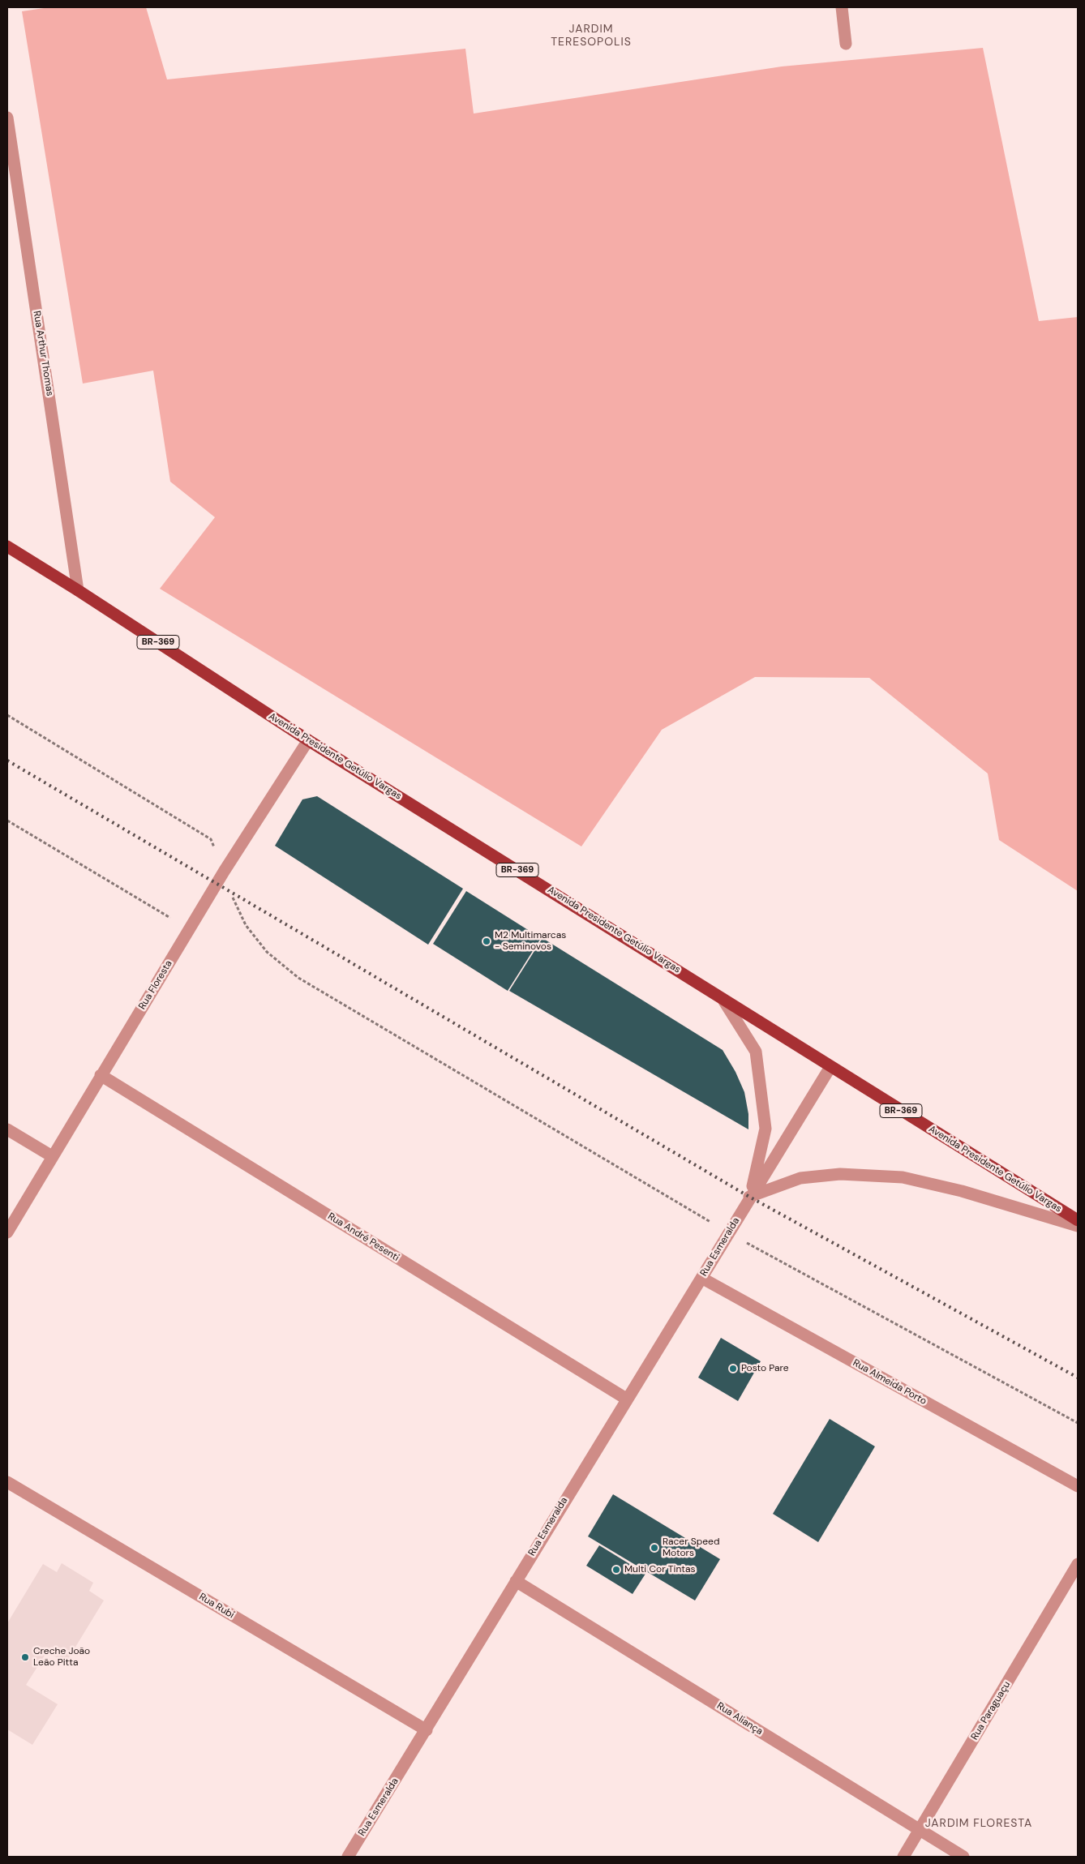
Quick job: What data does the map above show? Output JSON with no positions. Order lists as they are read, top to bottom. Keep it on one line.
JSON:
{"streets":{"main road":["BR-369","Avenida Presidente Getúlio Vargas"],"street":["Rua Arthur Thomas","Rua Floresta","Rua André Pesenti","Rua Esmeralda","Rua Almeida Porto","Rua Rubi","Rua Paraguaçu","Rua Aliança"]},"crossings":[["Rua Arthur Thomas","Avenida Presidente Getúlio Vargas"],["Avenida Presidente Getúlio Vargas","Rua Floresta"],["Avenida Presidente Getúlio Vargas","Rua Esmeralda"],["Rua Floresta","Rua André Pesenti"],["Rua André Pesenti","Rua Esmeralda"],["Rua Esmeralda","Rua Almeida Porto"],["Rua Esmeralda","Rua Rubi"],["Rua Esmeralda","Rua Aliança"],["Rua Paraguaçu","Rua Aliança"]],"districts":["JARDIM TERESOPOLIS","JARDIM FLORESTA"],"places":["M2 Multimarcas - Seminovos","Posto Pare","Racer Speed Motors","Multi Cor Tintas","Creche João Leão Pitta"]}
